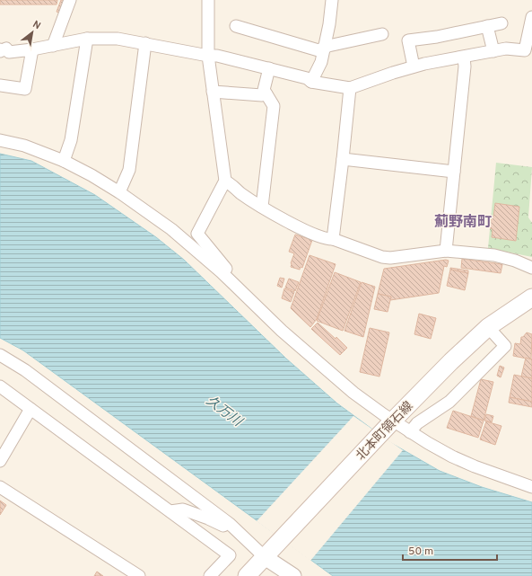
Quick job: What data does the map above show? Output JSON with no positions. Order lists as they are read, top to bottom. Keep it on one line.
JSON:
{"streets":{"main road":["北本町領石線"]},"districts":["薊野南町"],"water":["久万川"],"scale_bar":"50 m","north":"top right"}
